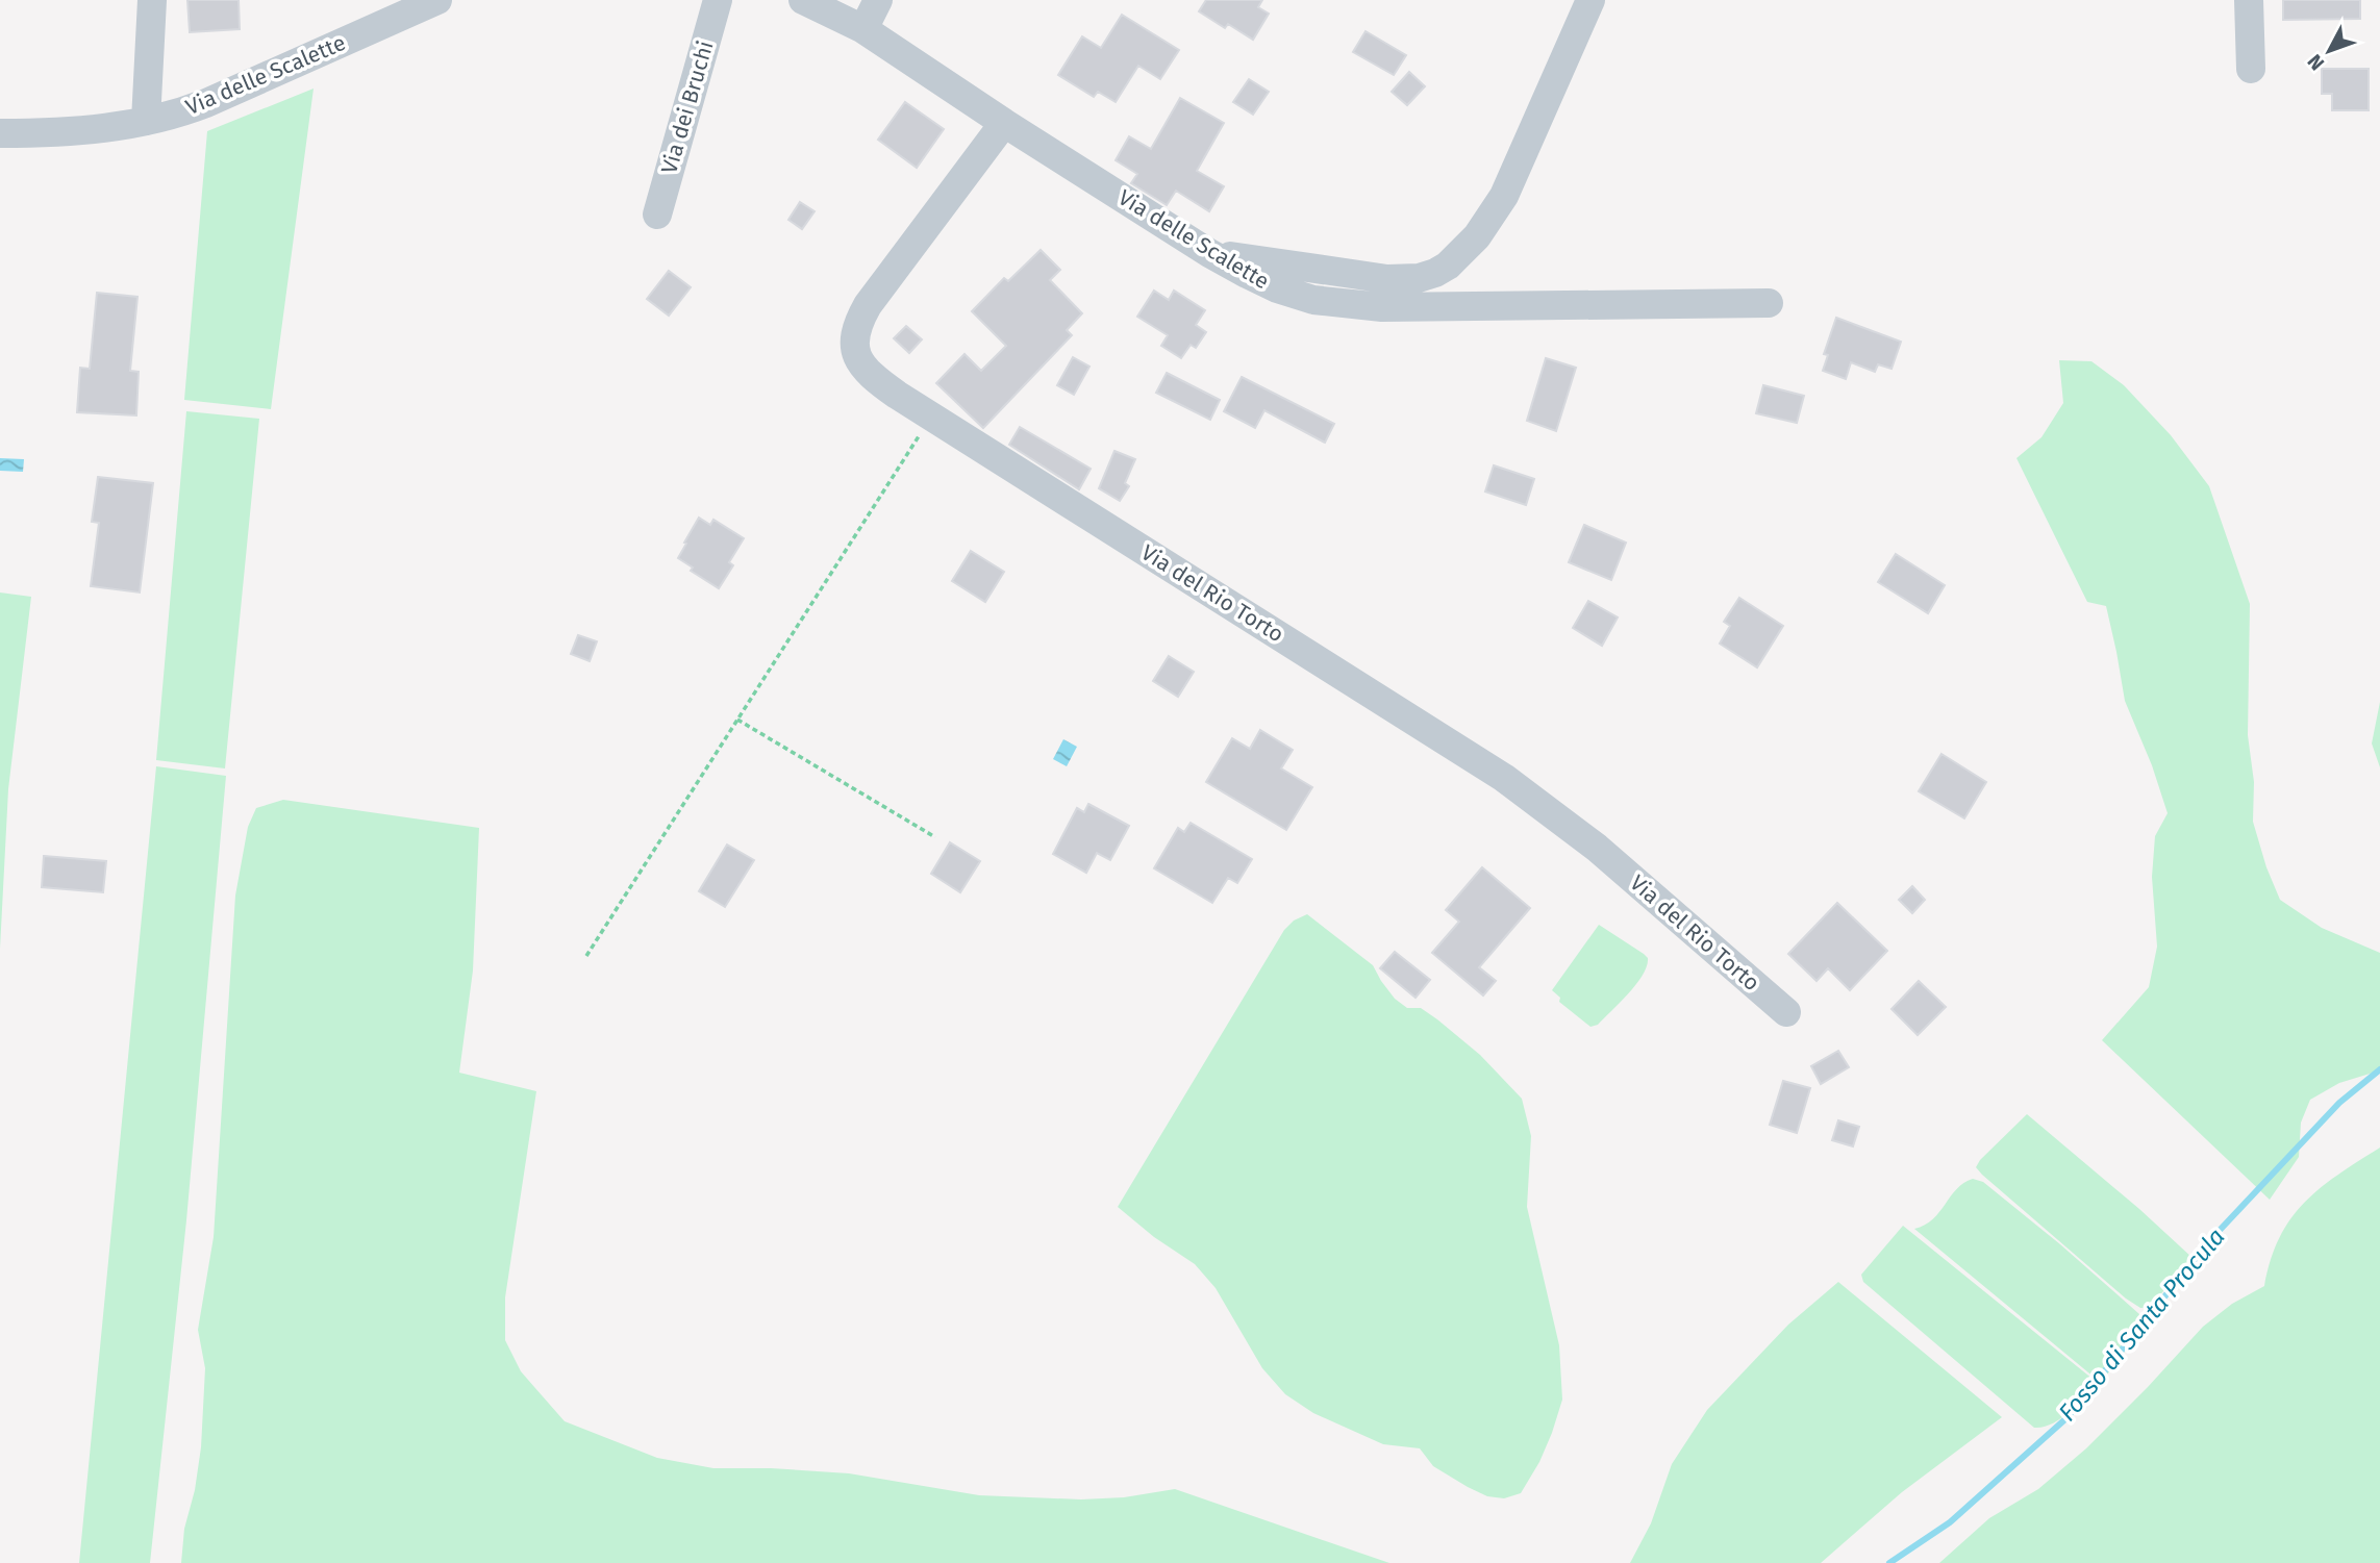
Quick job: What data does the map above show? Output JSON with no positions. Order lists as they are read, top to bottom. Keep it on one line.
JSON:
{"streets":{"street":["Via delle Scalette","Via dei Bruchi","Via del Rio Torto"]},"crossings":[["Via delle Scalette","Via del Rio Torto"]],"water":["Fosso di Santa Procula"],"north":"bottom left"}
